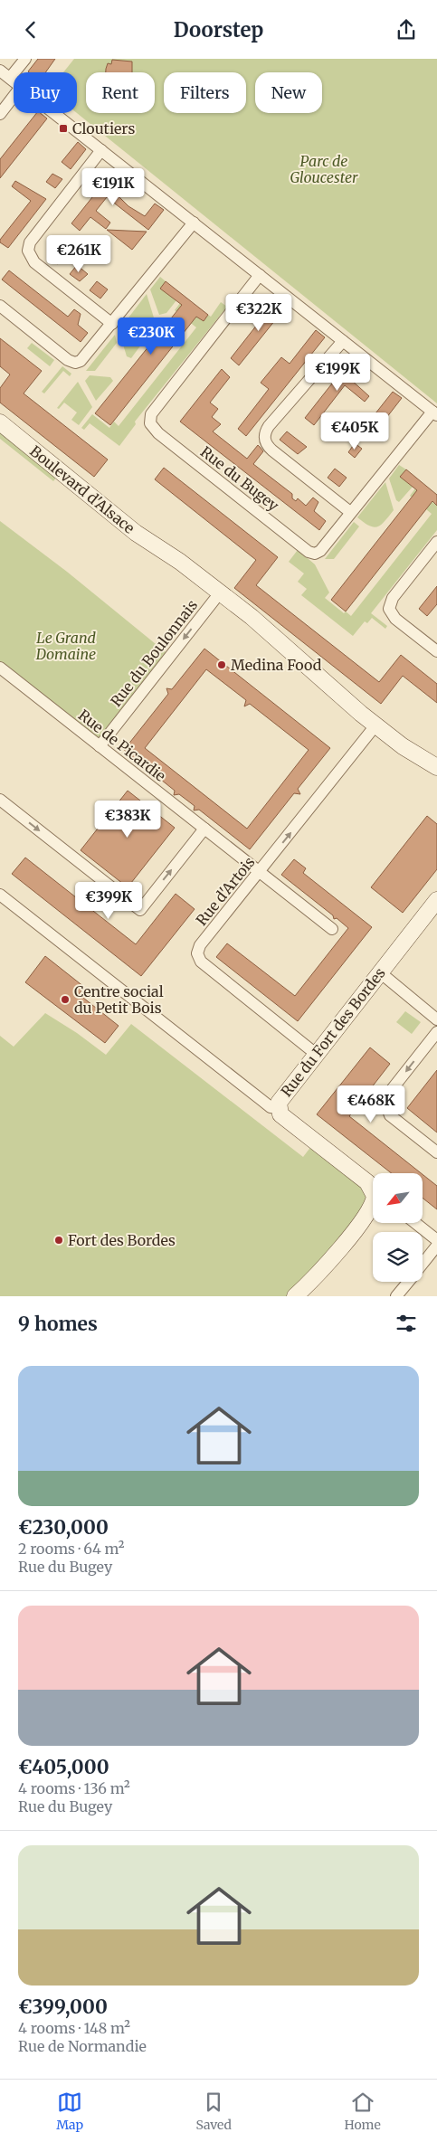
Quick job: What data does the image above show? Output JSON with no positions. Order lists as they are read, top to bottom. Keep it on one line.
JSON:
{"streets":{"street":["Rue du Bugey","Boulevard d'Alsace","Rue du Boulonnais","Rue de Picardie","Rue d'Artois","Rue du Fort des Bordes"]},"crossings":[["Boulevard d'Alsace","Rue du Boulonnais"],["Boulevard d'Alsace","Rue d'Artois"],["Rue du Boulonnais","Rue de Picardie"],["Rue de Picardie","Rue d'Artois"],["Rue d'Artois","Rue du Fort des Bordes"]],"one_way":["Rue du Boulonnais","Rue d'Artois"],"parks":["Parc de Gloucester","Le Grand Domaine"],"places":{"transit":["Cloutiers"],"other":["Medina Food","Centre social du Petit Bois","Fort des Bordes"]},"north":"bottom left","page":{"header":"Doorstep","chip":["Buy","Rent","Filters","New"],"price":["€191K","€261K","€322K","€230K","€199K","€405K","€383K","€399K","€468K"],"heading":"9 homes","list":[{"name":"€230,000","note":"2 rooms · 64 m² · Rue du Bugey"},{"name":"€405,000","note":"4 rooms · 136 m² · Rue du Bugey"},{"name":"€399,000","note":"4 rooms · 148 m² · Rue de Normandie"}],"tabs":["Map","Saved","Home"]}}
